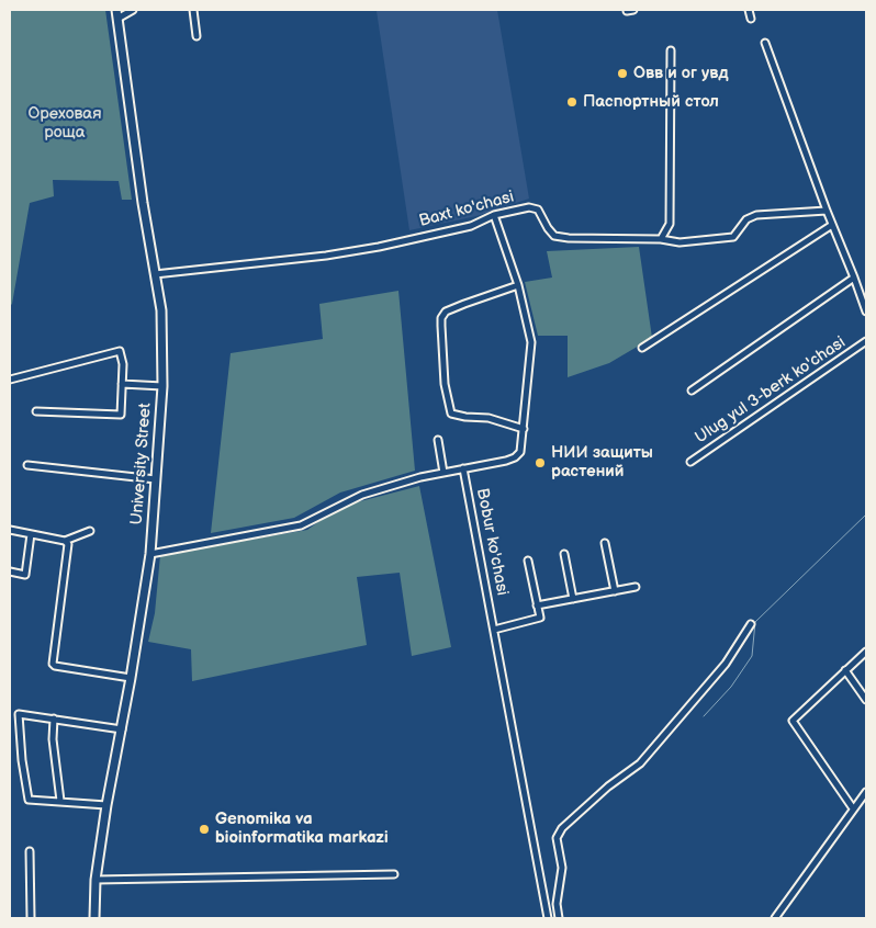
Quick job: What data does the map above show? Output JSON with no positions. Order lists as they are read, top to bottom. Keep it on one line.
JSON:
{"streets":{"main road":["University Street"],"street":["Baxt ko'chasi","Ulug yul 3-berk ko'chasi","Bobur ko'chasi"]},"crossings":[["Baxt ko'chasi","University Street"],["Baxt ko'chasi","Bobur ko'chasi"]],"parks":["Ореховая роща"],"places":["Овв и ог увд","Паспортный стол","НИИ защиты растений","Genomika va bioinformatika markazi"]}
